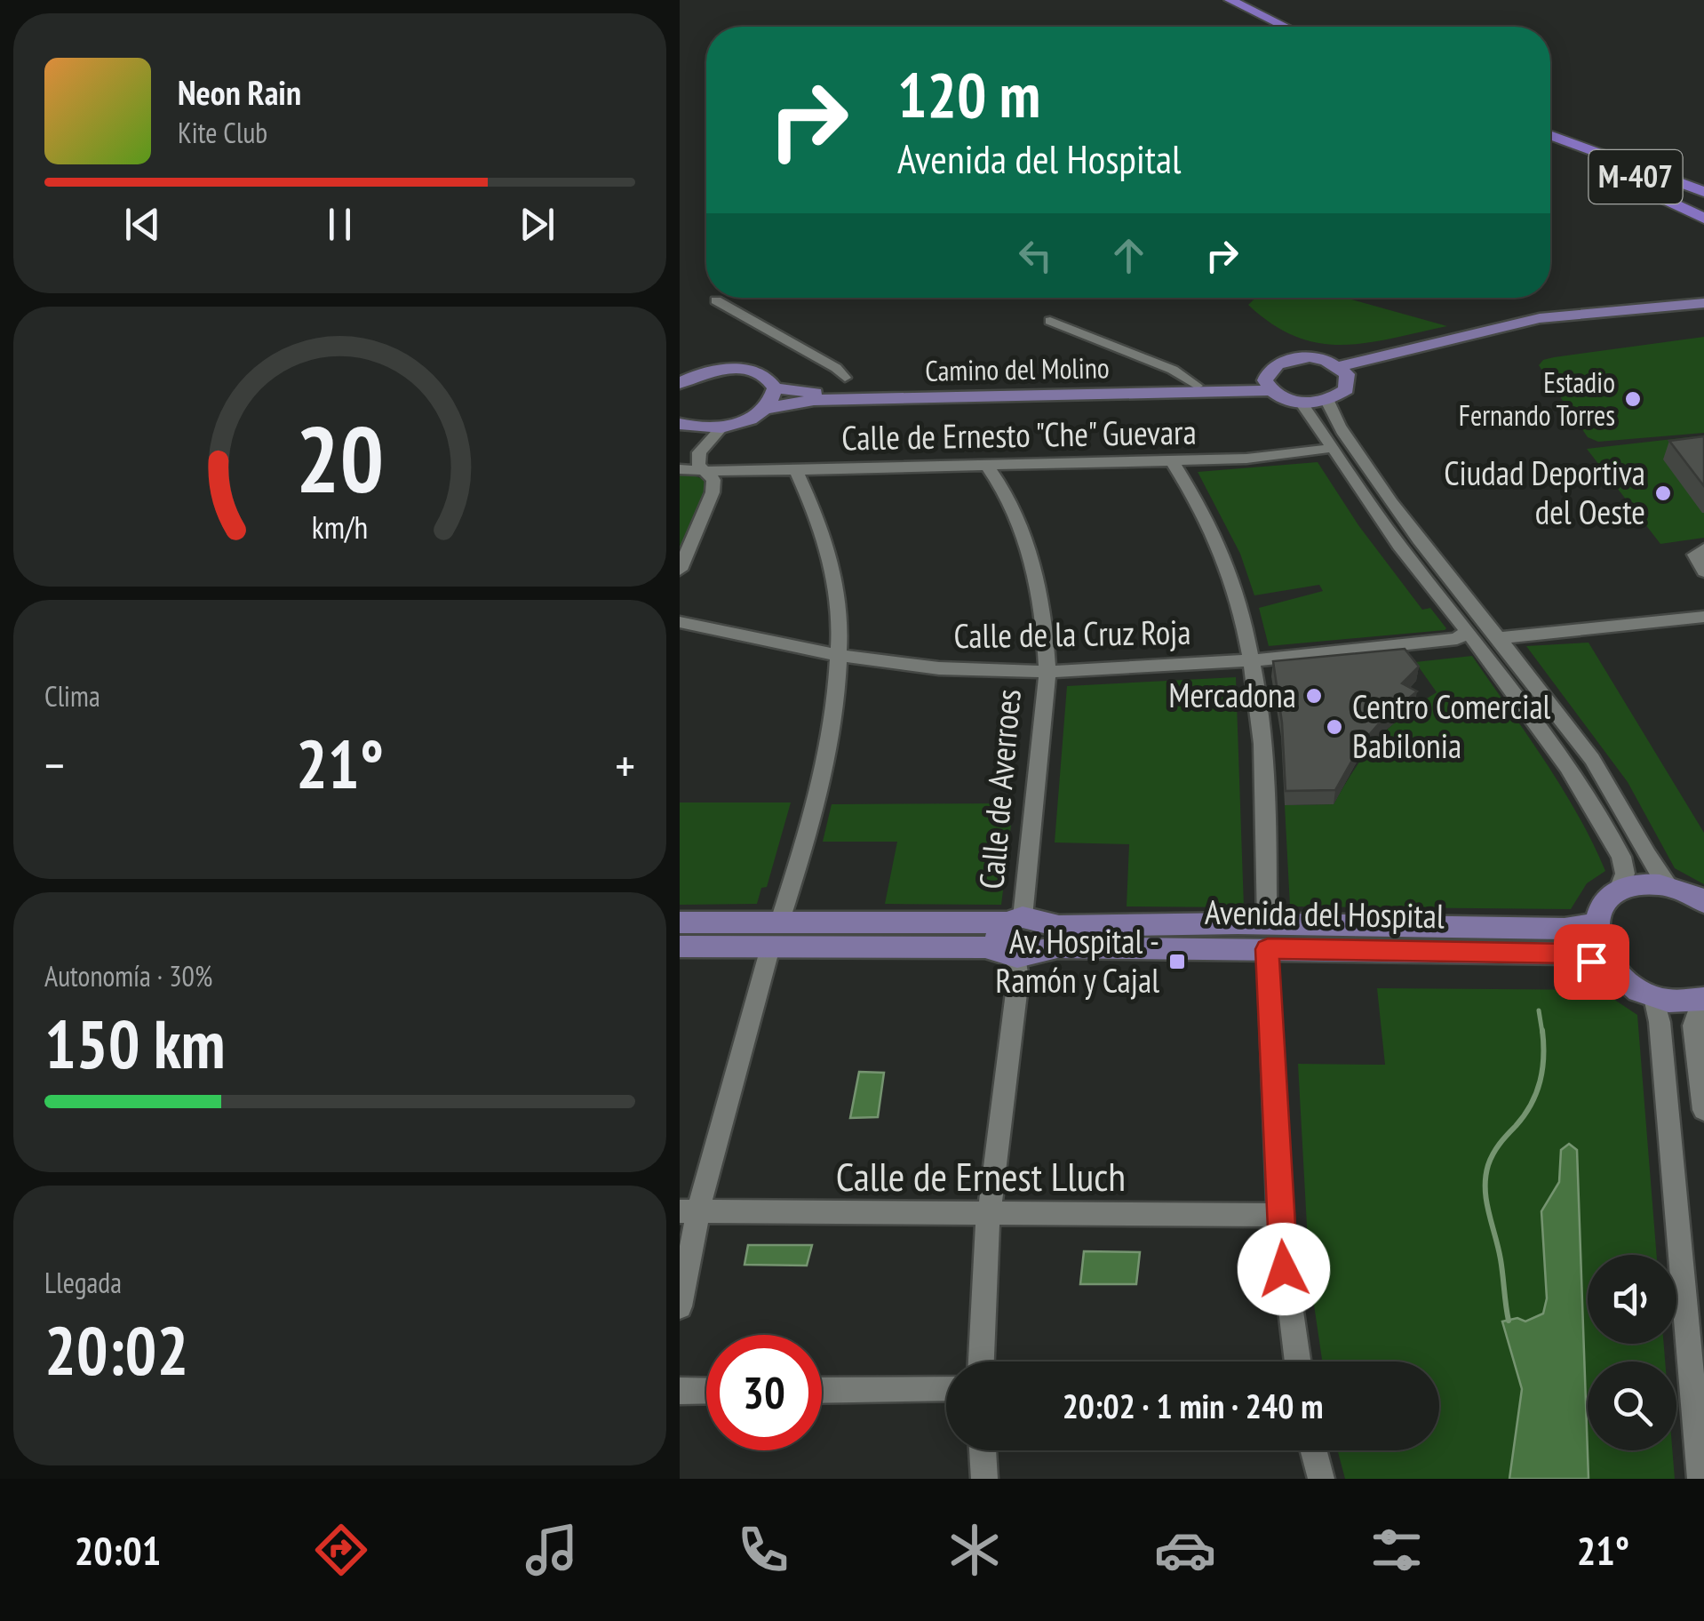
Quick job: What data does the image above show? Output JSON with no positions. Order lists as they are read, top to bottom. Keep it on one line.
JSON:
{"streets":{"highway":["M-407"],"main road":["Camino del Molino","Avenida del Hospital"],"street":["Calle de Ernesto \"Che\" Guevara","Calle de la Cruz Roja","Calle de Averroes","Calle de Ernest Lluch"]},"crossings":[["Calle de Ernesto \"Che\" Guevara","Calle de Averroes"],["Calle de la Cruz Roja","Calle de Averroes"],["Calle de Averroes","Avenida del Hospital"]],"places":{"other":["Estadio Fernando Torres","Ciudad Deportiva del Oeste","Mercadona","Centro Comercial Babilonia"],"transit":["Av. Hospital - Ramón y Cajal"]},"page":{"turn":["120 m","Avenida del Hospital"],"song":["Neon Rain","Kite Club"],"tile":["Clima",["Autonomía · 30%","150 km"],["Llegada","20:02"]],"heat":["−","21°","+"],"limit":"30","trip":"20:02 · 1 min · 240 m","tabs":["20:01","21°"],"gauge":["20","km/h"]}}
